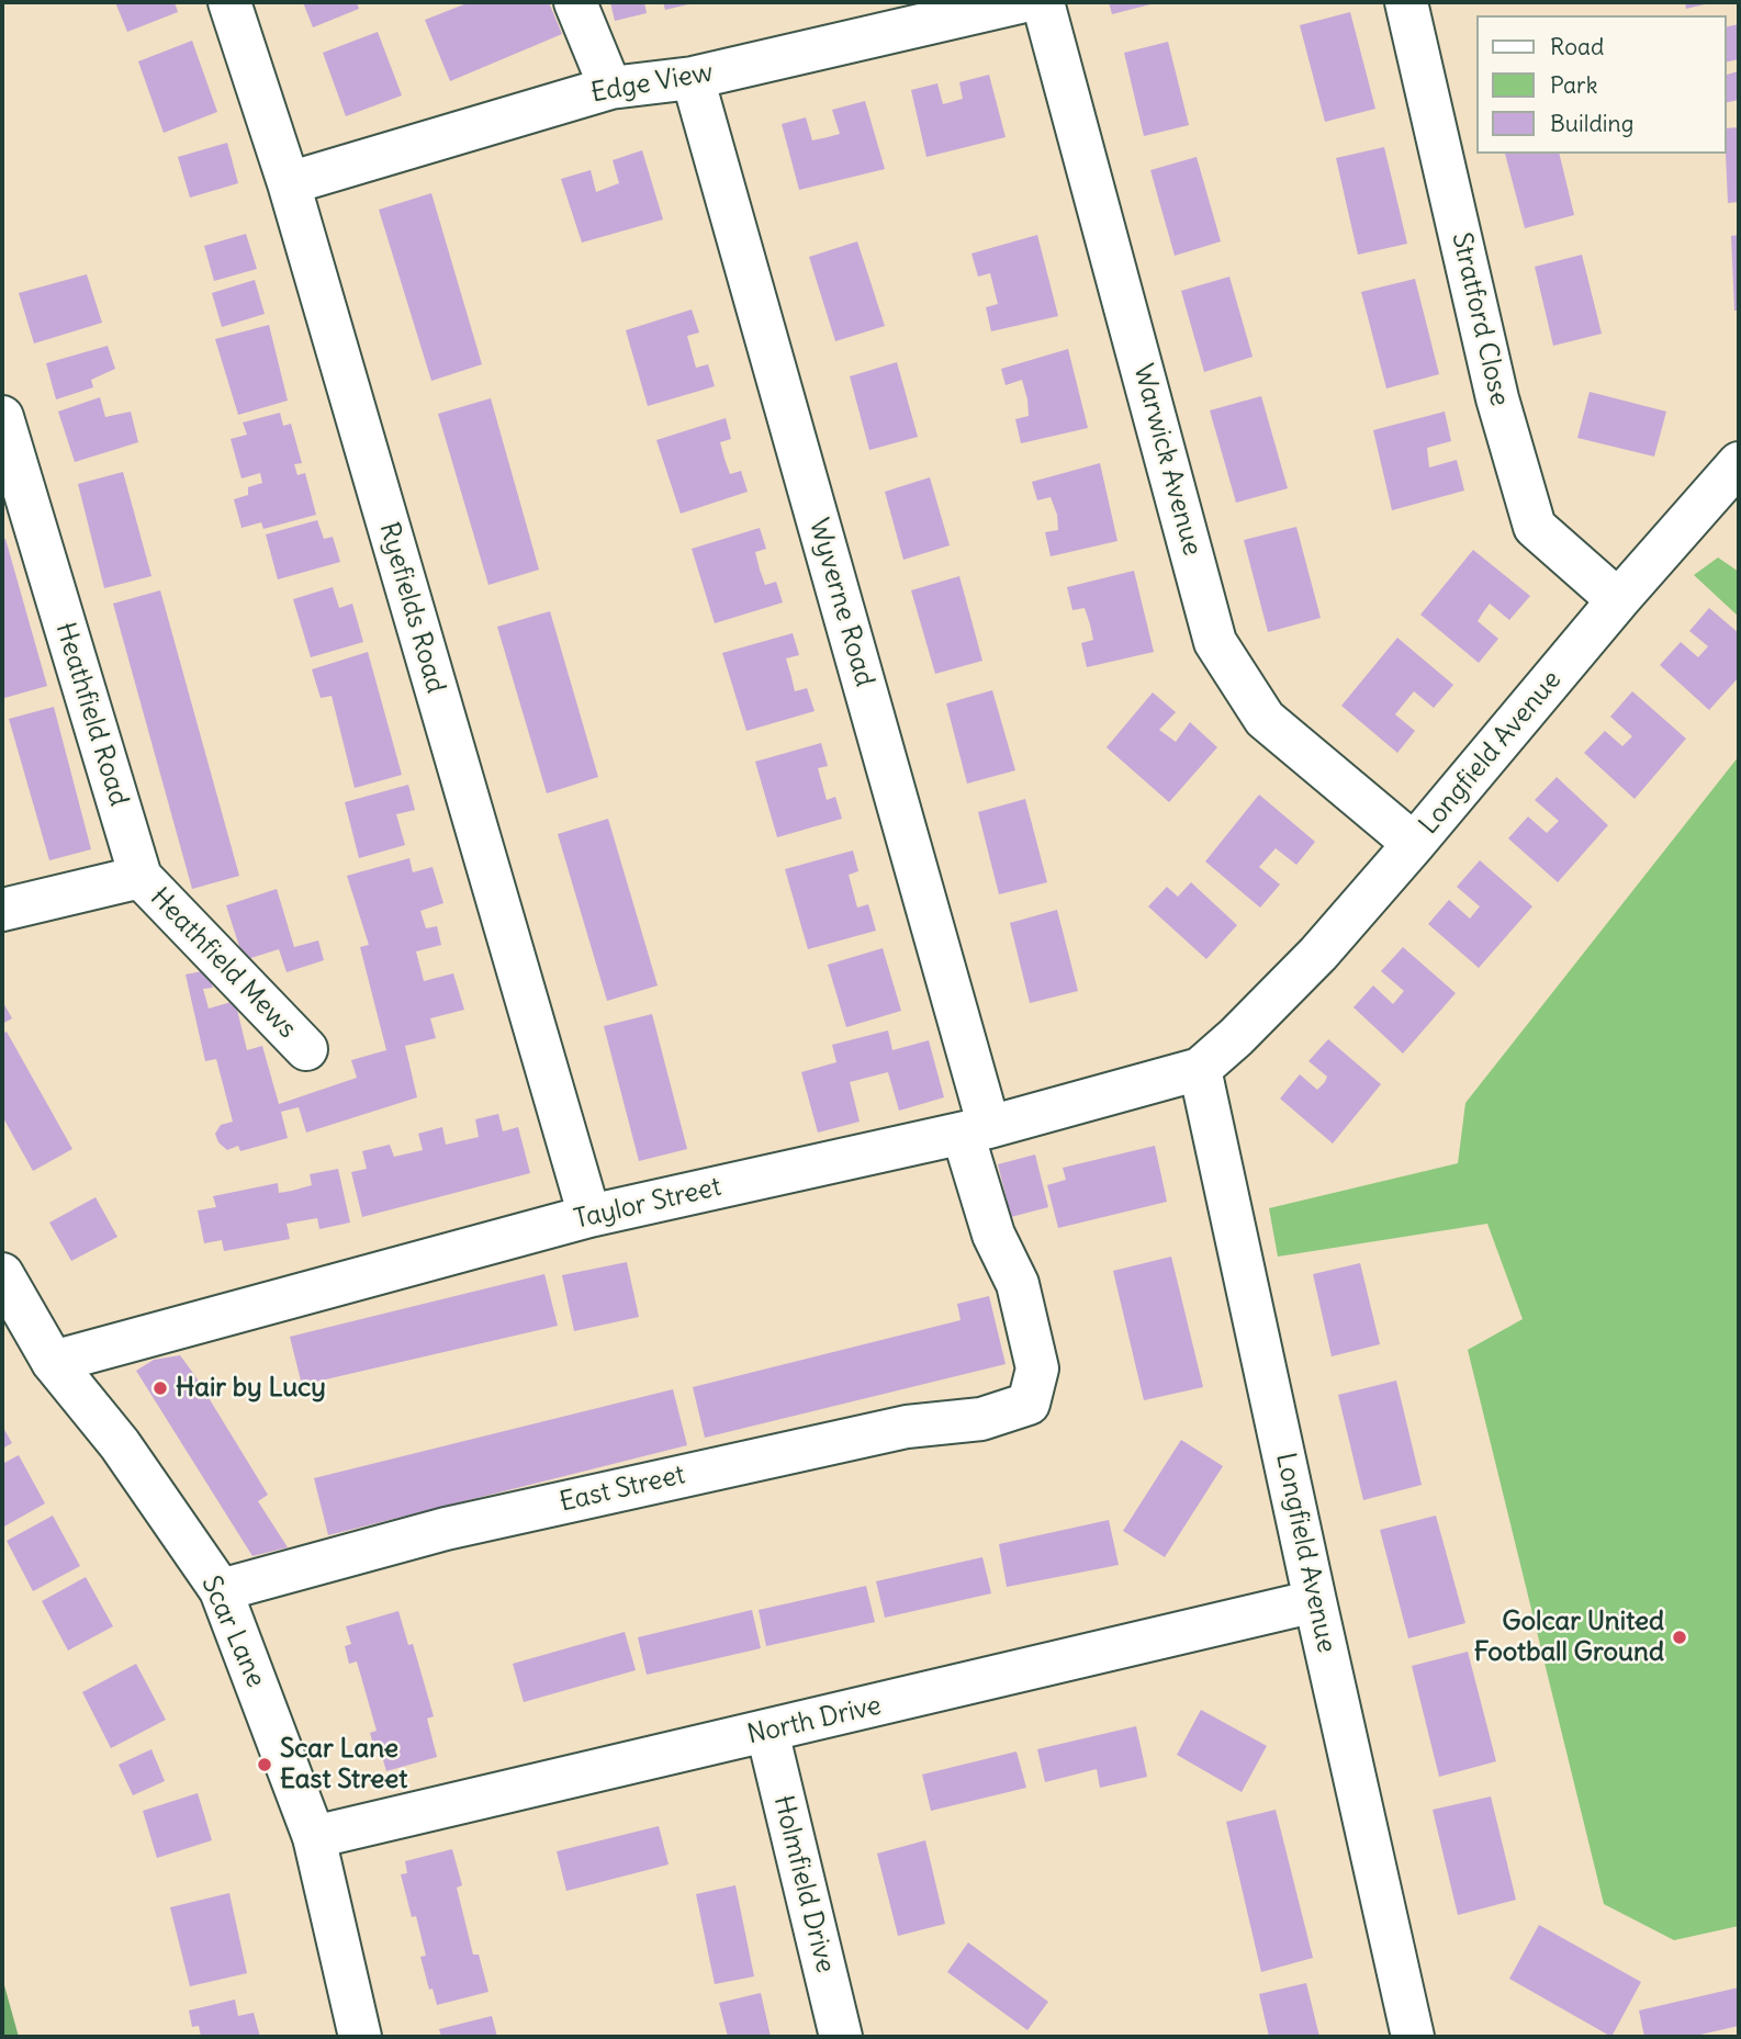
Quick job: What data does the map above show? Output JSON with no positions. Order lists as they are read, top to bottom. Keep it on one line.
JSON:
{"streets":{"street":["Edge View","Stratford Close","Warwick Avenue","Wyverne Road","Ryefields Road","Heathfield Road","Longfield Avenue","Heathfield Mews","Taylor Street","East Street","Scar Lane","North Drive","Holmfield Drive"]},"crossings":[["Edge View","Wyverne Road"],["Edge View","Ryefields Road"],["Stratford Close","Longfield Avenue"],["Warwick Avenue","Longfield Avenue"],["Wyverne Road","Taylor Street"],["Wyverne Road","East Street"],["Ryefields Road","Taylor Street"],["Heathfield Road","Heathfield Mews"],["Longfield Avenue","Taylor Street"],["Longfield Avenue","North Drive"],["Taylor Street","Scar Lane"],["East Street","Scar Lane"],["Scar Lane","North Drive"],["North Drive","Holmfield Drive"]],"places":["Hair by Lucy","Golcar United Football Ground","Scar Lane East Street"],"legend":["Road","Park","Building"]}
